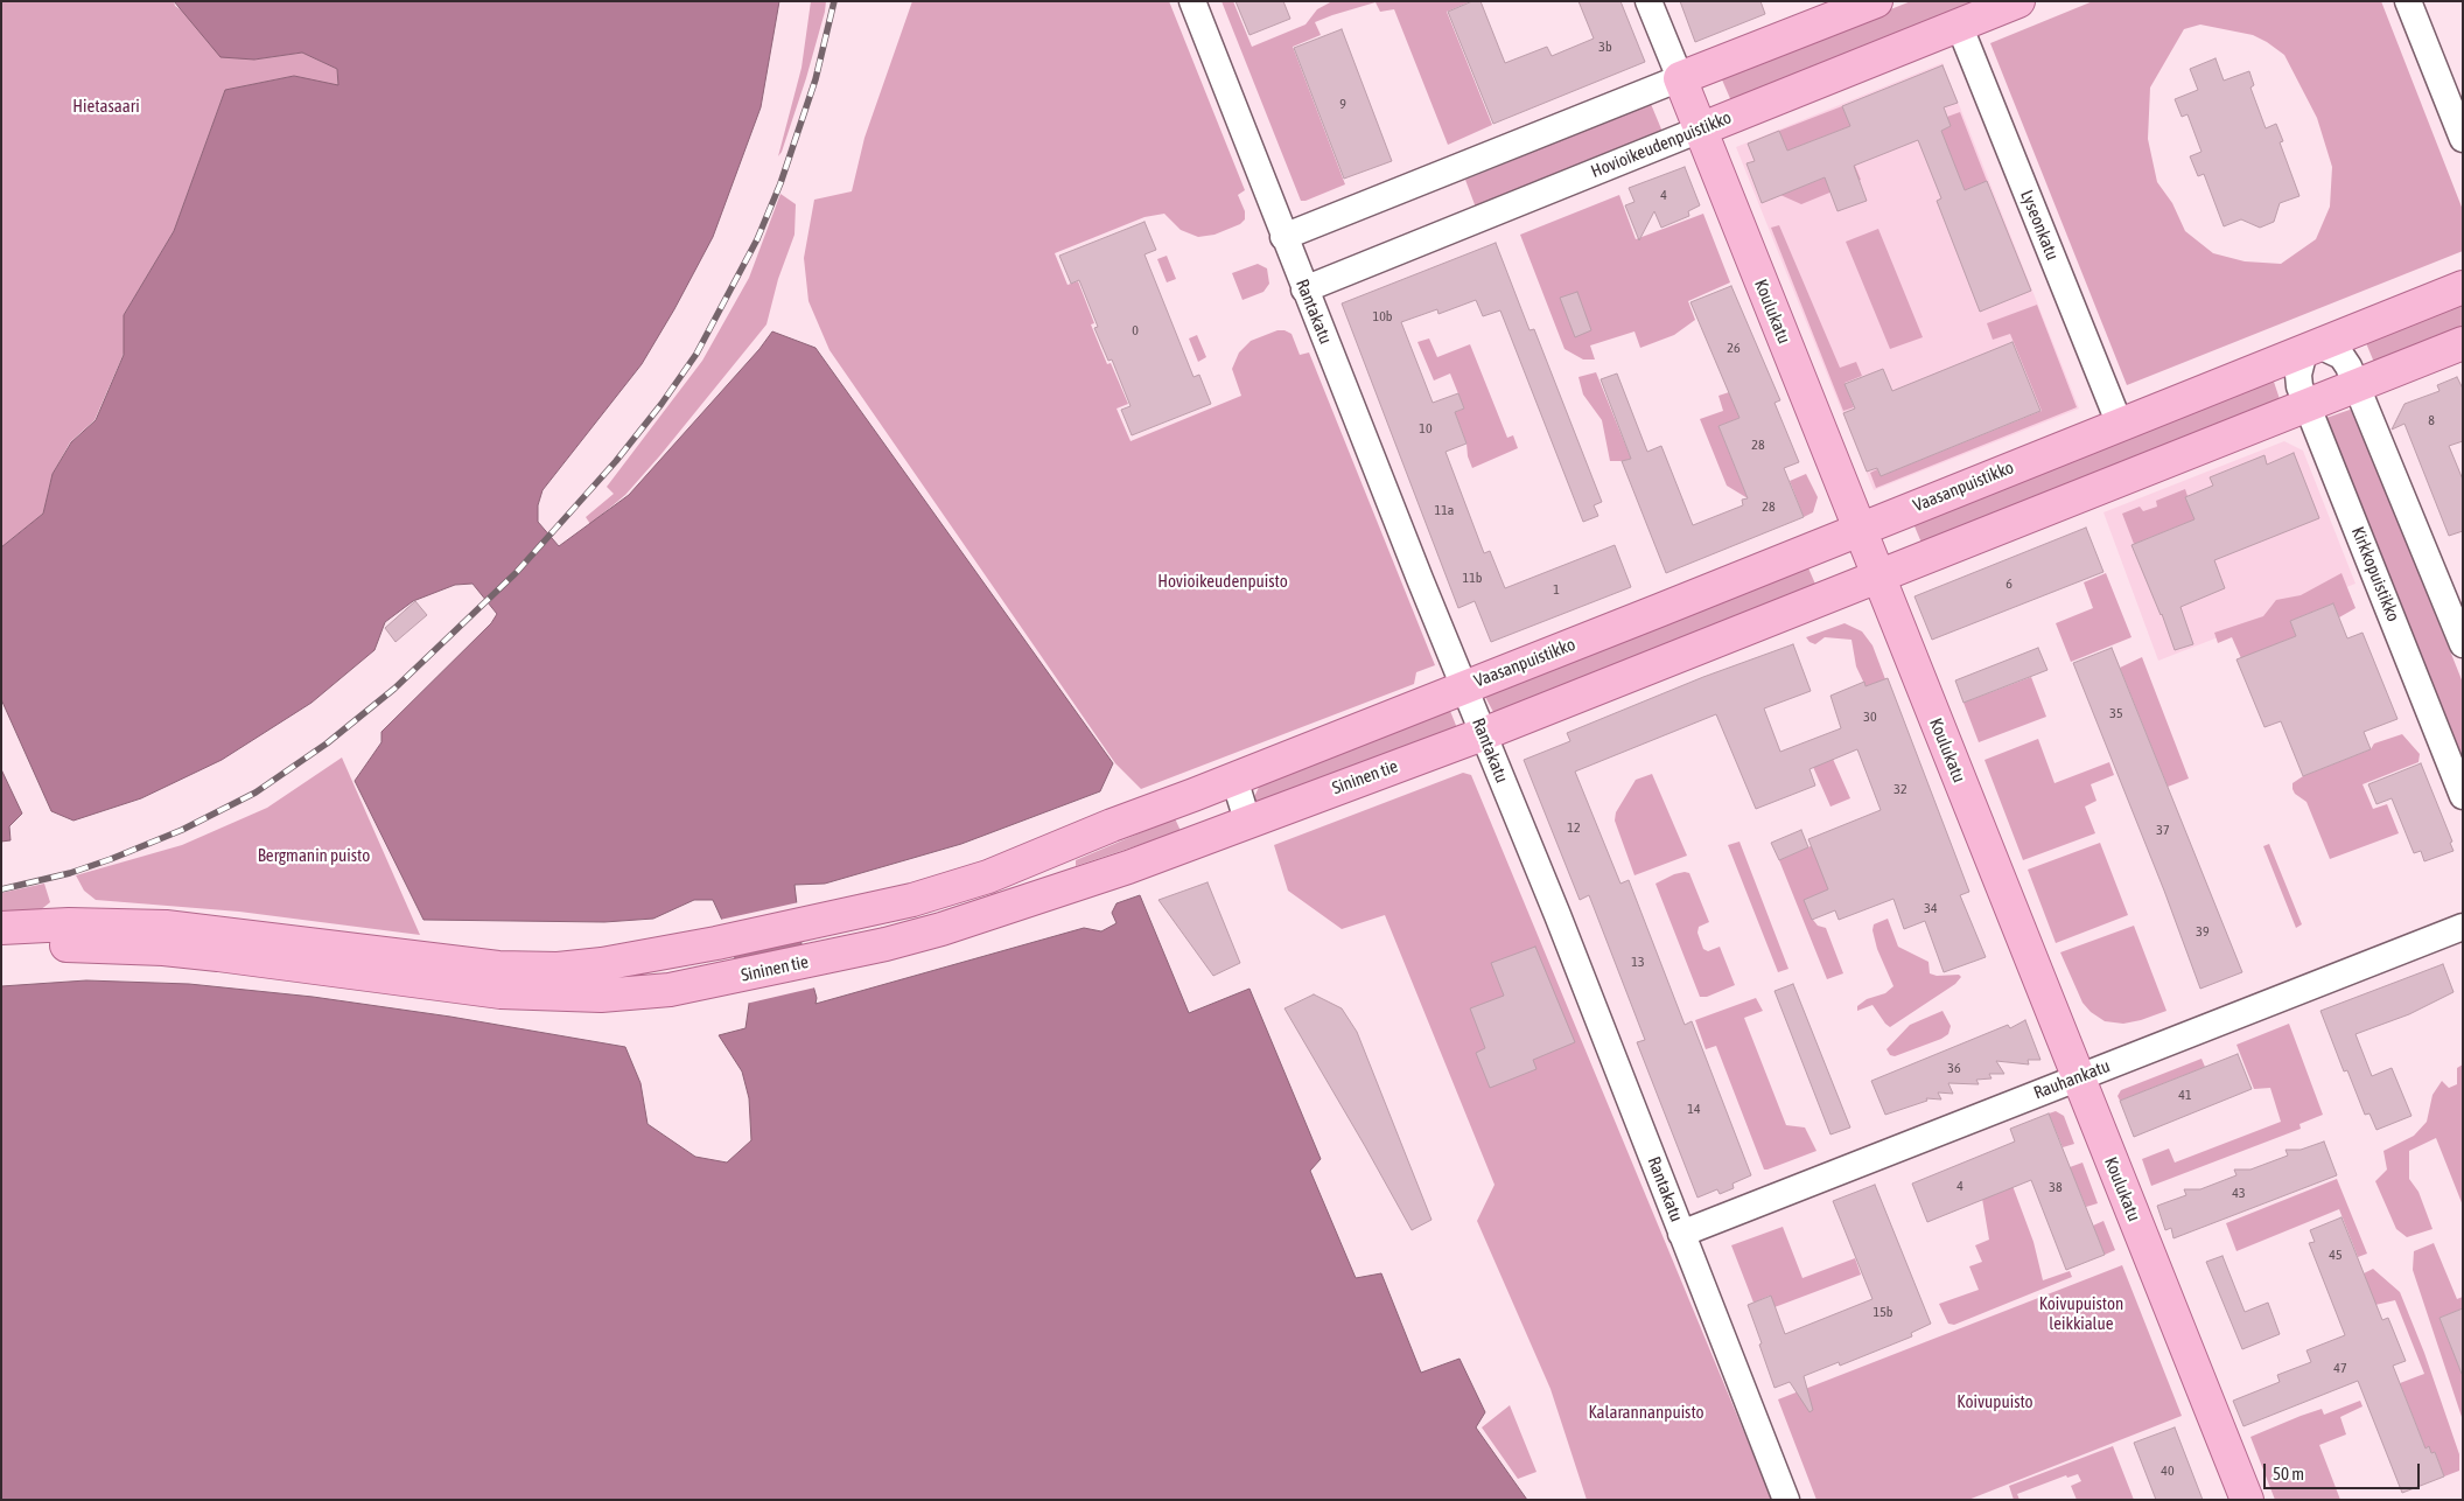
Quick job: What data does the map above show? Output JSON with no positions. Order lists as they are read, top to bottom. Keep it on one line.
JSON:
{"streets":{"main road":["Hovioikeudenpuistikko","Koulukatu","Vaasanpuistikko","Sininen tie"],"street":["Lyseonkatu","Rantakatu","Kirkkopuistikko","Rauhankatu"]},"crossings":[["Hovioikeudenpuistikko","Lyseonkatu"],["Hovioikeudenpuistikko","Rantakatu"],["Hovioikeudenpuistikko","Koulukatu"],["Lyseonkatu","Vaasanpuistikko"],["Rantakatu","Vaasanpuistikko"],["Rantakatu","Sininen tie"],["Rantakatu","Rauhankatu"],["Koulukatu","Vaasanpuistikko"],["Koulukatu","Rauhankatu"],["Vaasanpuistikko","Kirkkopuistikko"]],"parks":["Hietasaari","Hovioikeudenpuisto","Bergmanin puisto","Koivupuiston leikkialue","Koivupuisto","Kalarannanpuisto"],"house_numbers":["3b","9","4","10b","0","26","8","10","28","28","11a","11b","6","1","35","30","32","12","37","34","39","13","36","41","14","4","38","43","45","15b","47","40"],"scale_bar":"50 m"}
